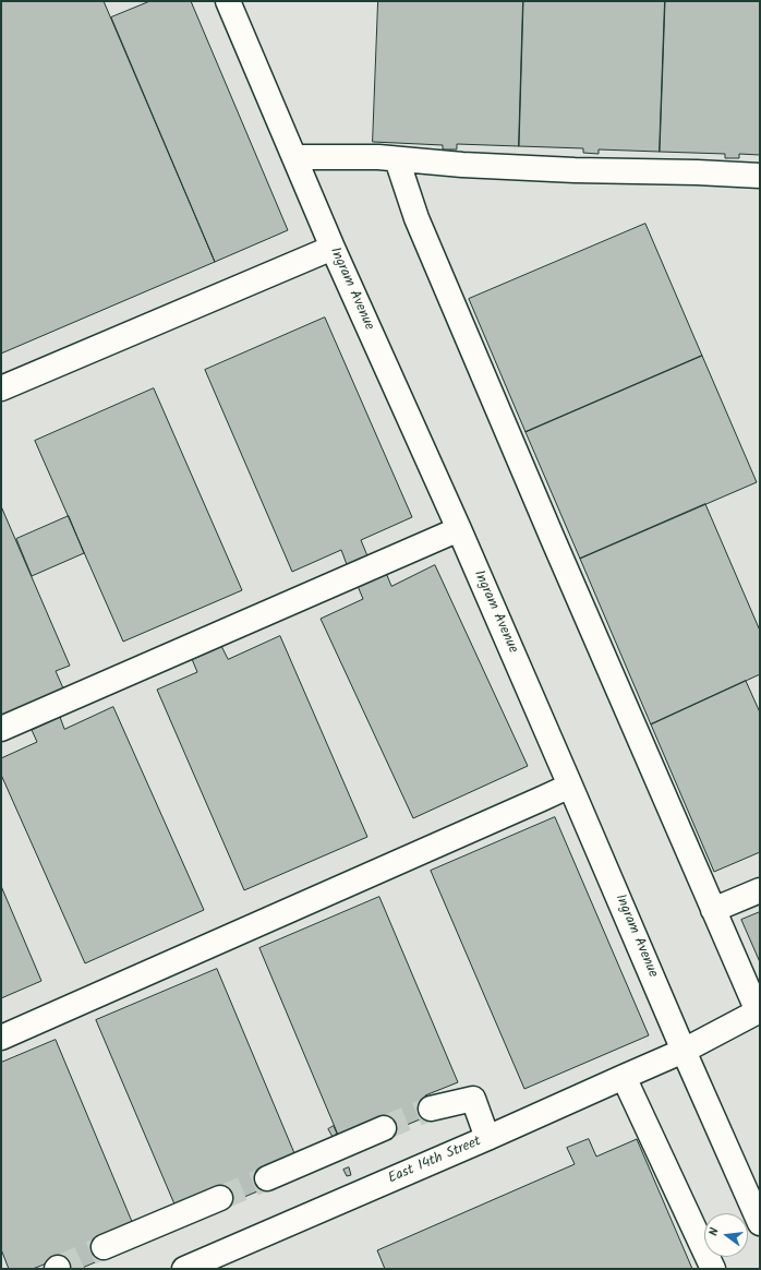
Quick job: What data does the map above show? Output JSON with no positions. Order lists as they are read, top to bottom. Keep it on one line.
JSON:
{"streets":{"street":["Ingram Avenue","East 14th Street"]},"crossings":[["Ingram Avenue","East 14th Street"]],"north":"left"}
